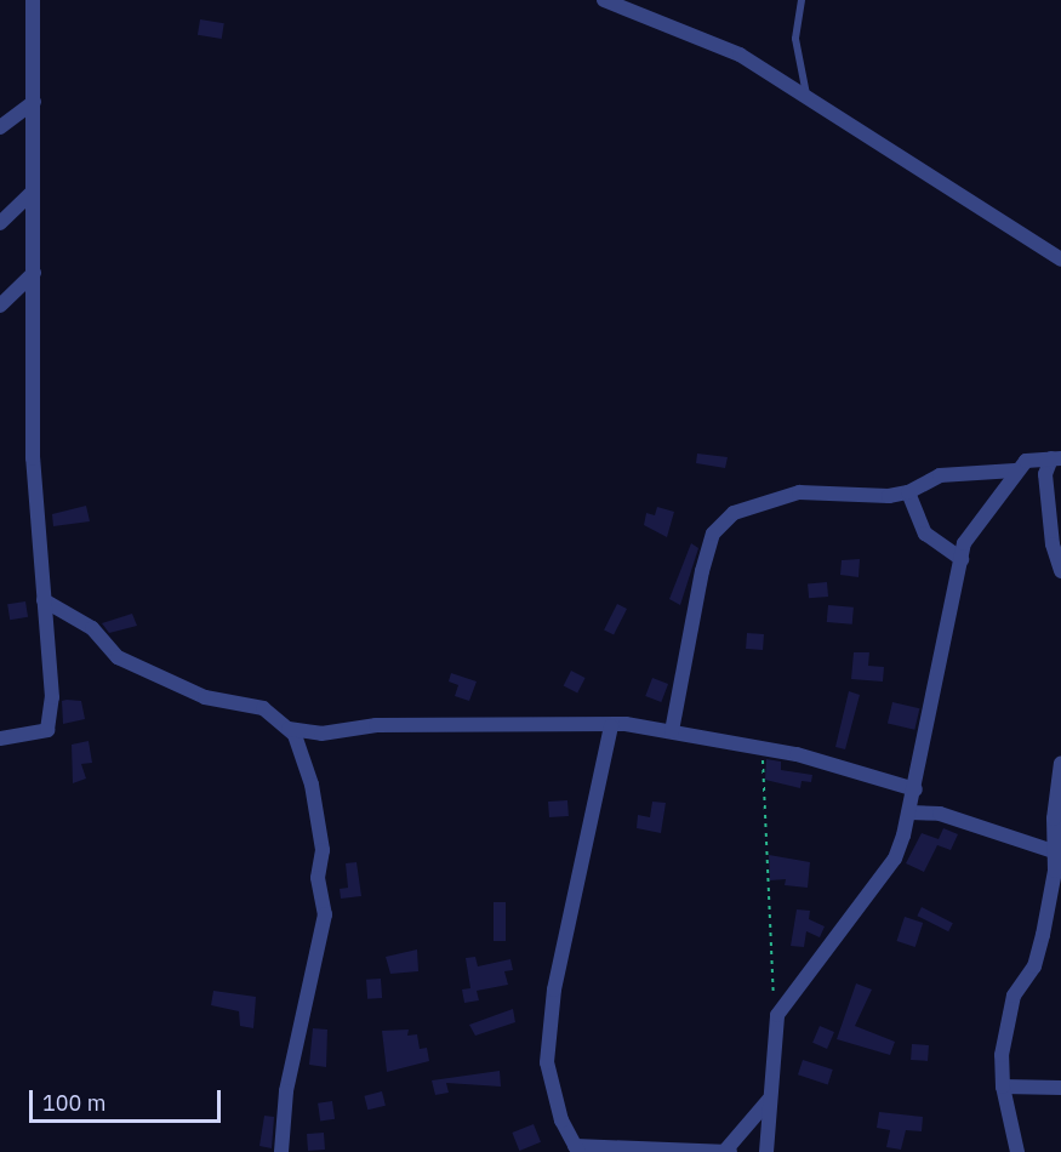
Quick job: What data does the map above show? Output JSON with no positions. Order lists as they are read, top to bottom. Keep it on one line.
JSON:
{"scale_bar":"100 m"}
